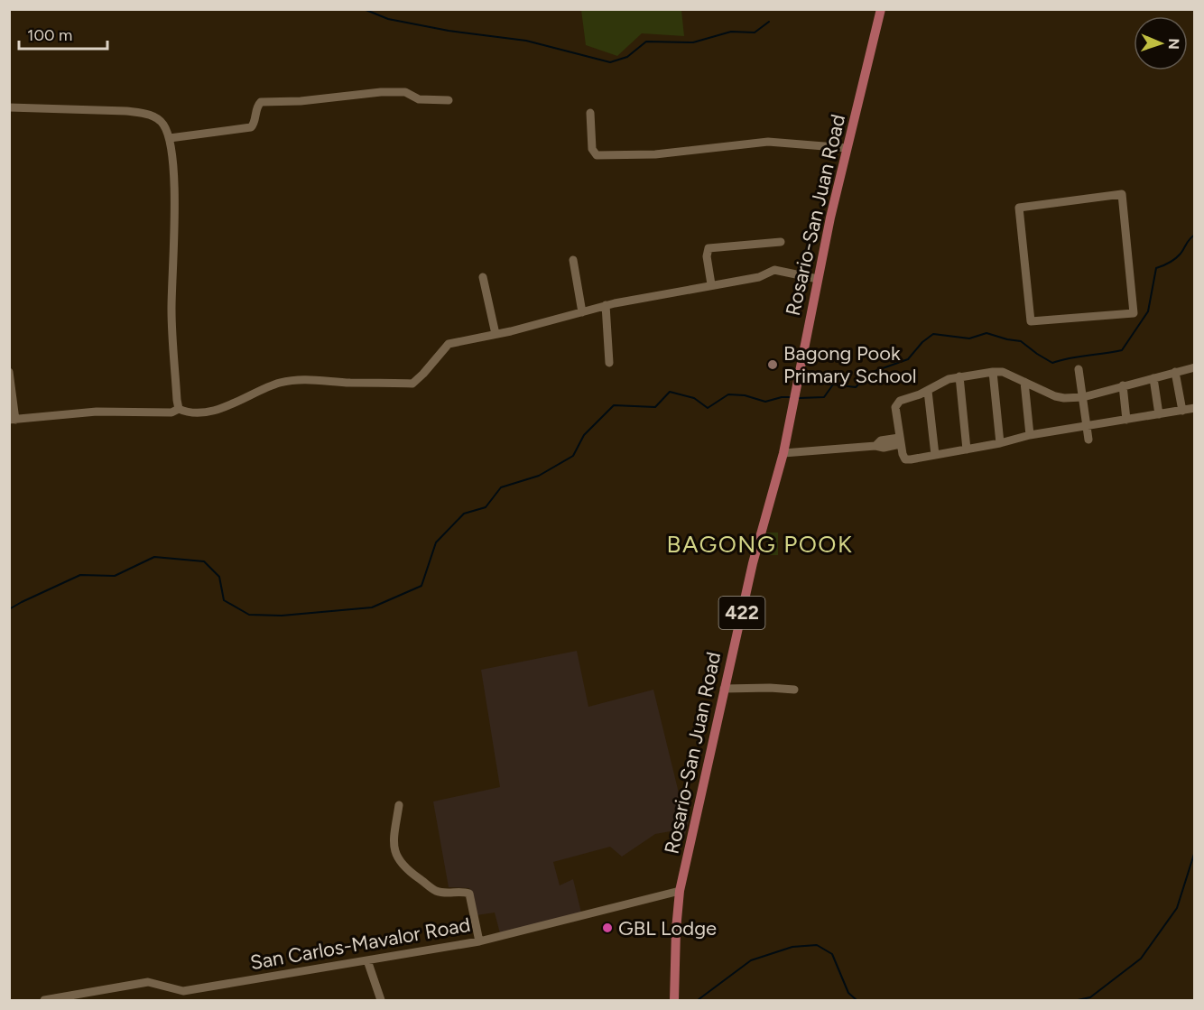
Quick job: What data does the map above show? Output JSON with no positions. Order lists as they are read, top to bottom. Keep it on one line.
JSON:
{"streets":{"main road":["Rosario-San Juan Road","422"],"street":["San Carlos-Mavalor Road"]},"crossings":[["Rosario-San Juan Road","San Carlos-Mavalor Road"]],"districts":["BAGONG POOK"],"places":["Bagong Pook Primary School","GBL Lodge"],"scale_bar":"100 m","north":"right"}
